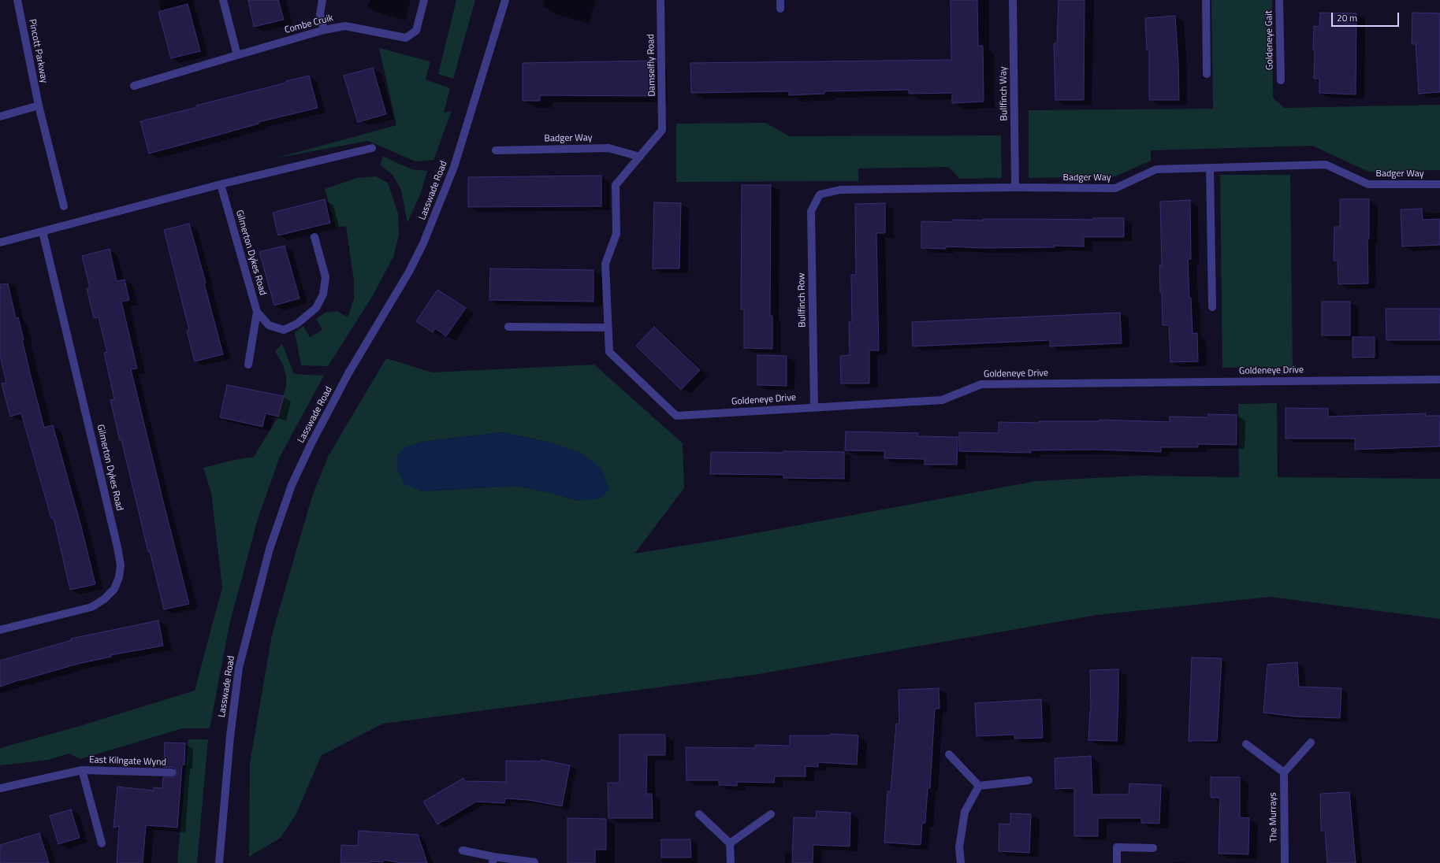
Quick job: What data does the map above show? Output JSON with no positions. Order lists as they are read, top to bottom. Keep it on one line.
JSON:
{"streets":{"street":["Combe Cruik","Goldeneye Gait","Pincott Parkway","Damselfly Road","Bullfinch Way","Badger Way","Lasswade Road","Gilmerton Dykes Road","Bullfinch Row","Goldeneye Drive","East Kilngate Wynd","The Murrays"]},"crossings":[["Damselfly Road","Goldeneye Drive"],["Bullfinch Way","Badger Way"],["Badger Way","Bullfinch Row"],["Badger Way","Goldeneye Drive"],["Bullfinch Row","Goldeneye Drive"]],"scale_bar":"20 m"}
